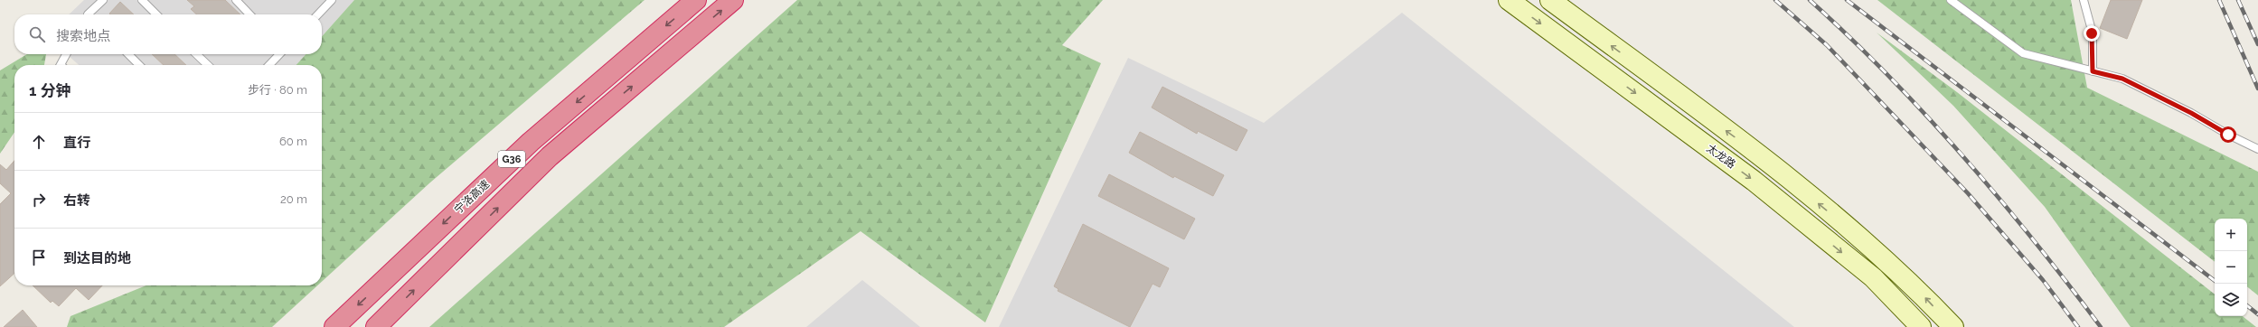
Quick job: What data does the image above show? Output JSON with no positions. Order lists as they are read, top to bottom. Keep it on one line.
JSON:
{"streets":{"highway":["G36","宁洛高速"],"main road":["太龙路"]},"page":{"search":"搜索地点","heading":["1 分钟","步行 · 80 m"],"list":[["直行","60 m"],["右转","20 m"],"到达目的地"],"map_buttons":["+","−"]}}
